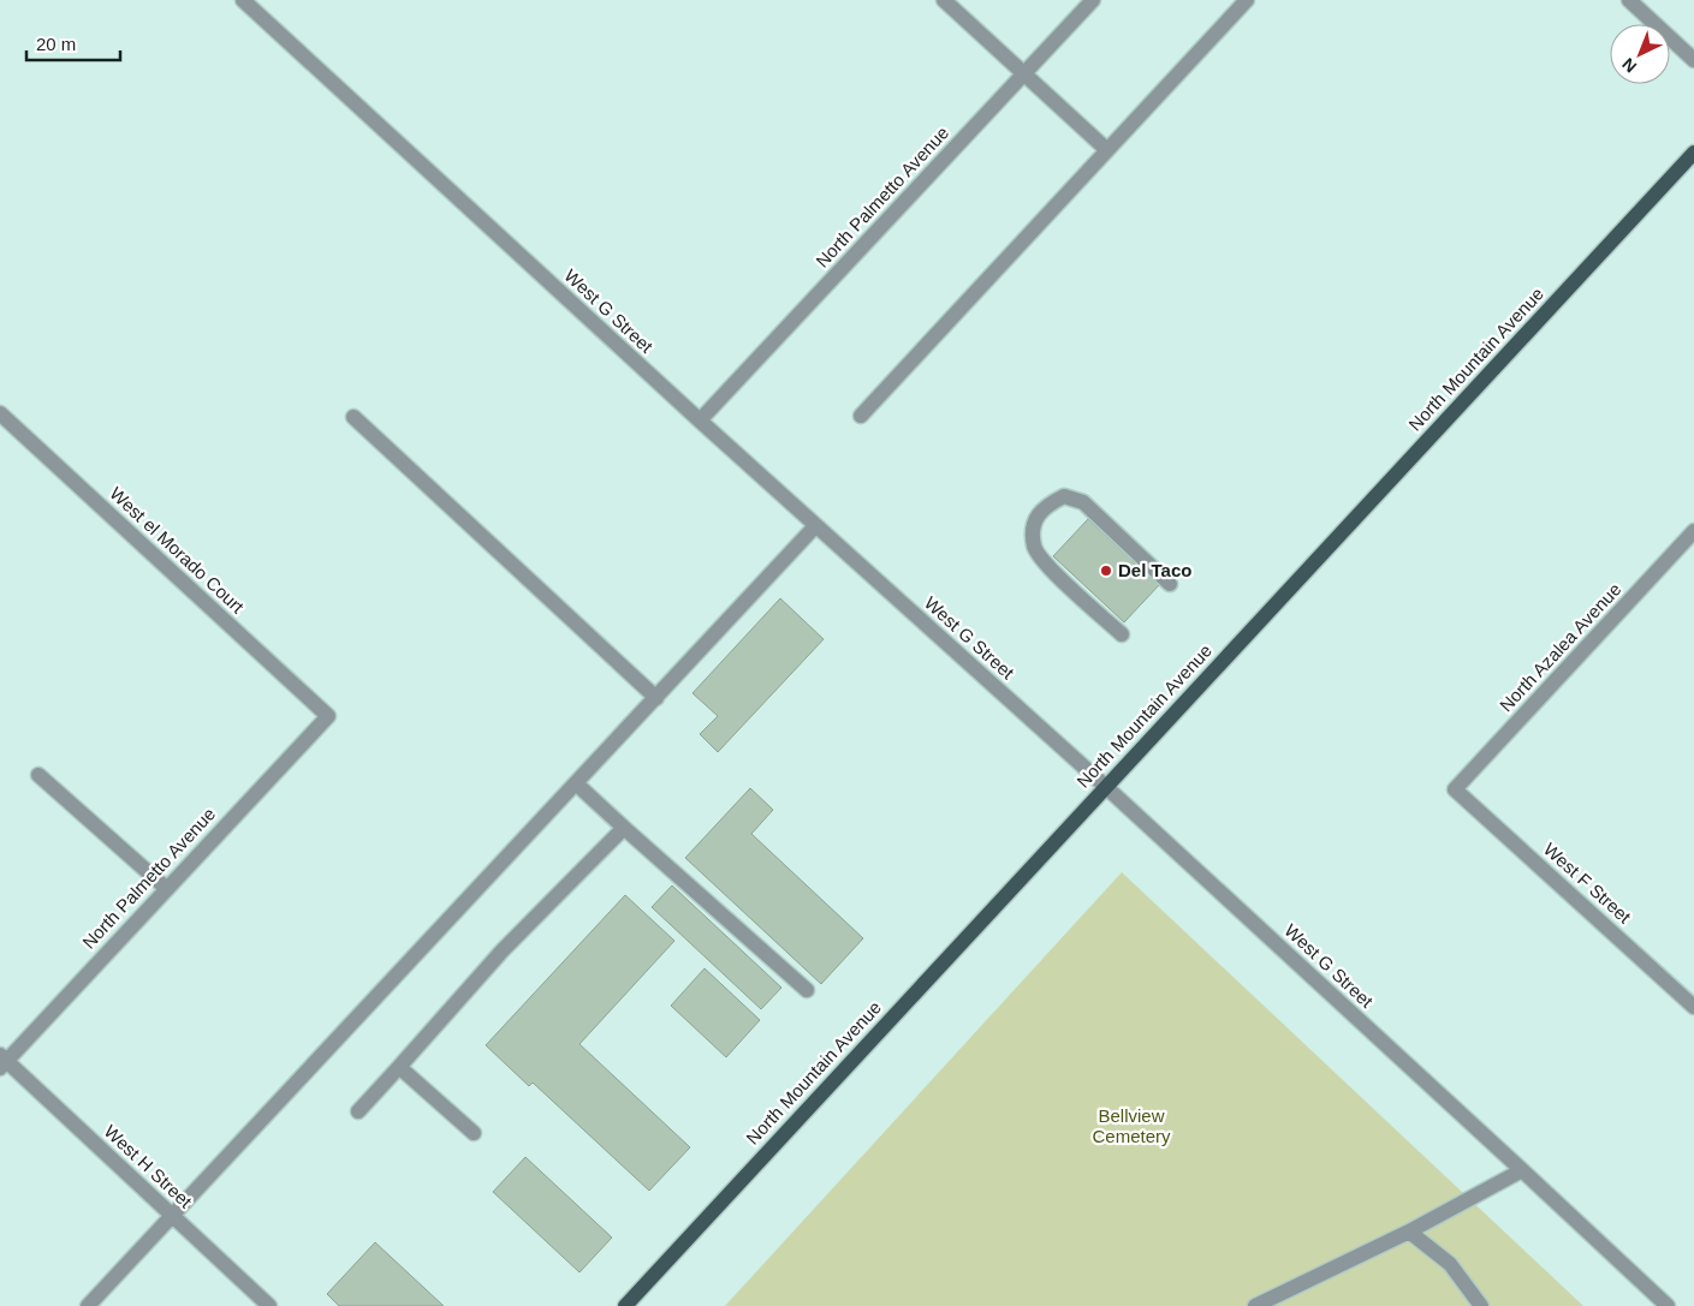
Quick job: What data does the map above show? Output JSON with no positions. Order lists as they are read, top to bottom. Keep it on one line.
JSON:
{"streets":{"main road":["North Mountain Avenue"],"street":["North Palmetto Avenue","West G Street","West el Morado Court","North Azalea Avenue","West F Street","West H Street"]},"crossings":[["North Palmetto Avenue","West G Street"],["North Palmetto Avenue","West el Morado Court"],["North Palmetto Avenue","West H Street"],["West G Street","North Mountain Avenue"],["North Azalea Avenue","West F Street"]],"parks":["Bellview Cemetery"],"places":["Del Taco"],"scale_bar":"20 m","north":"bottom left"}
